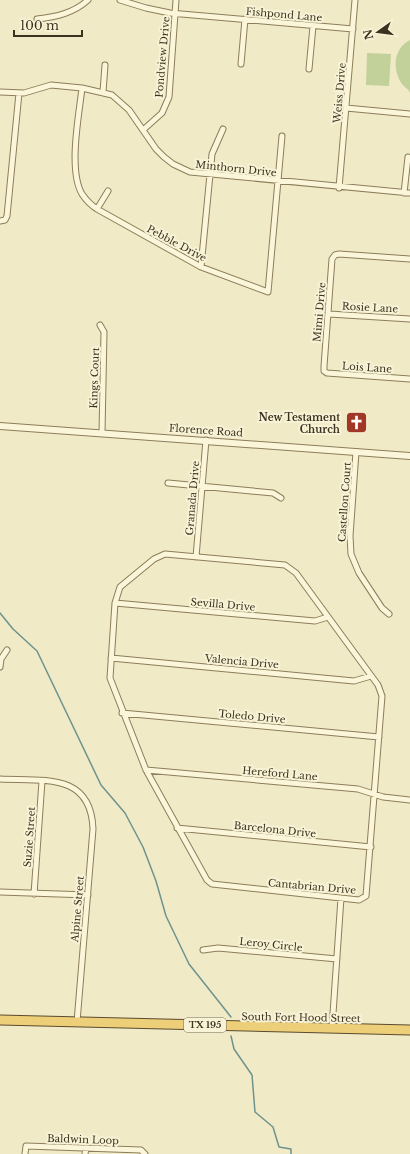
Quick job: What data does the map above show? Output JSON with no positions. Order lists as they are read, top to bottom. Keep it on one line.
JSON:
{"streets":{"highway":["South Fort Hood Street","TX 195"],"street":["Fishpond Lane","Pondview Drive","Weiss Drive","Minthorn Drive","Pebble Drive","Rosie Lane","Mimi Drive","Lois Lane","Kings Court","Florence Road","Granada Drive","Castellon Court","Sevilla Drive","Valencia Drive","Toledo Drive","Hereford Lane","Barcelona Drive","Suzie Street","Cantabrian Drive","Alpine Street","Leroy Circle","Baldwin Loop"]},"crossings":[["Fishpond Lane","Pondview Drive"],["Fishpond Lane","Weiss Drive"],["Pondview Drive","Minthorn Drive"],["Weiss Drive","Minthorn Drive"],["Minthorn Drive","Pebble Drive"],["Rosie Lane","Mimi Drive"],["Mimi Drive","Lois Lane"],["Kings Court","Florence Road"],["Florence Road","Granada Drive"],["Florence Road","Castellon Court"],["Granada Drive","Cantabrian Drive"],["Sevilla Drive","Cantabrian Drive"],["Valencia Drive","Cantabrian Drive"],["Toledo Drive","Cantabrian Drive"],["Hereford Lane","Cantabrian Drive"],["Barcelona Drive","Cantabrian Drive"],["Suzie Street","Alpine Street"],["Alpine Street","South Fort Hood Street"]],"places":{"church":["New Testament Church"]},"scale_bar":"100 m","north":"left"}
